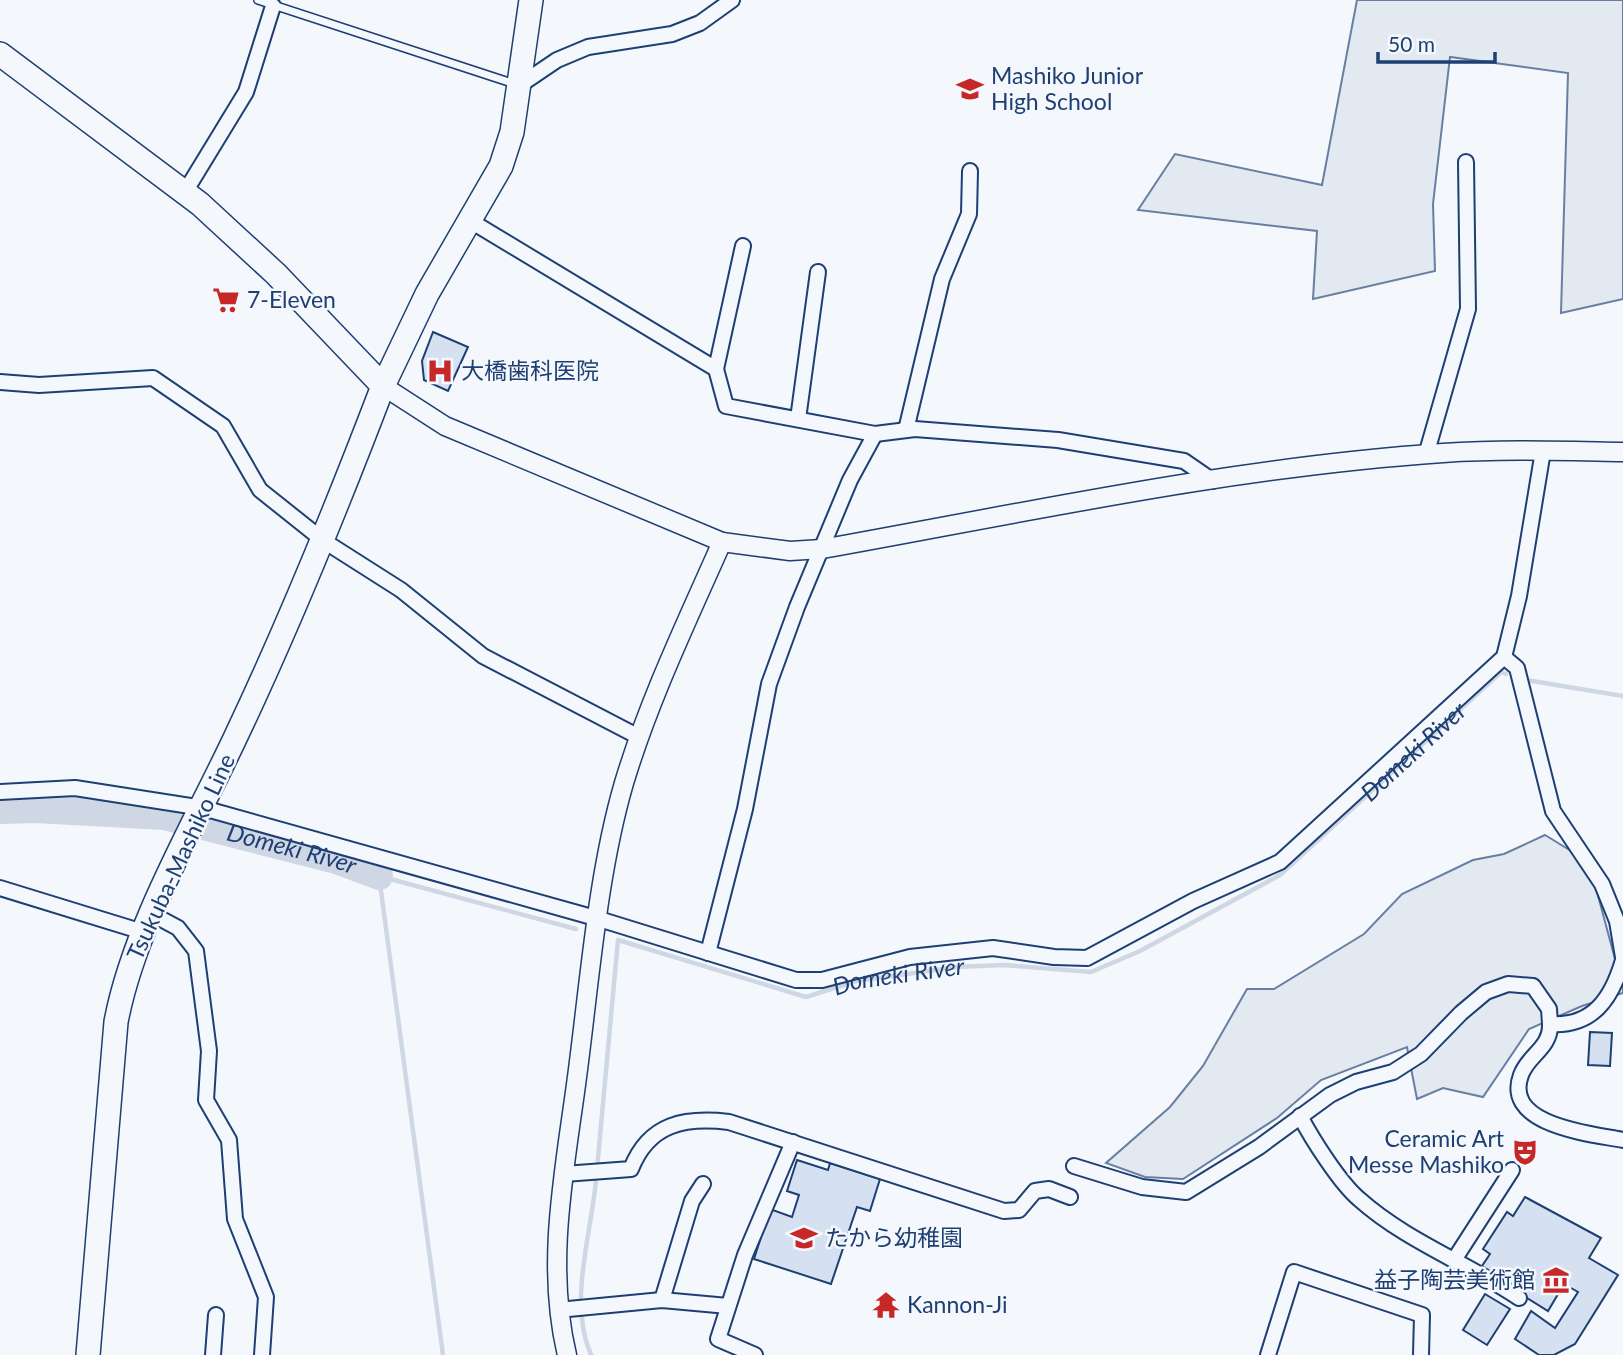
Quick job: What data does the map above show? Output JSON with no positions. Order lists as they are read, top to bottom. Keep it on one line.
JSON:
{"streets":{"main road":["Tsukuba-Mashiko Line"]},"water":["Domeki River"],"places":{"school or university":["Mashiko Junior High School","たから幼稚園"],"supermarket":["7-Eleven"],"hospital":["大橋歯科医院"],"theatre":["Ceramic Art Messe Mashiko"],"museum":["益子陶芸美術館"],"temple":["Kannon-Ji"]},"scale_bar":"50 m"}
